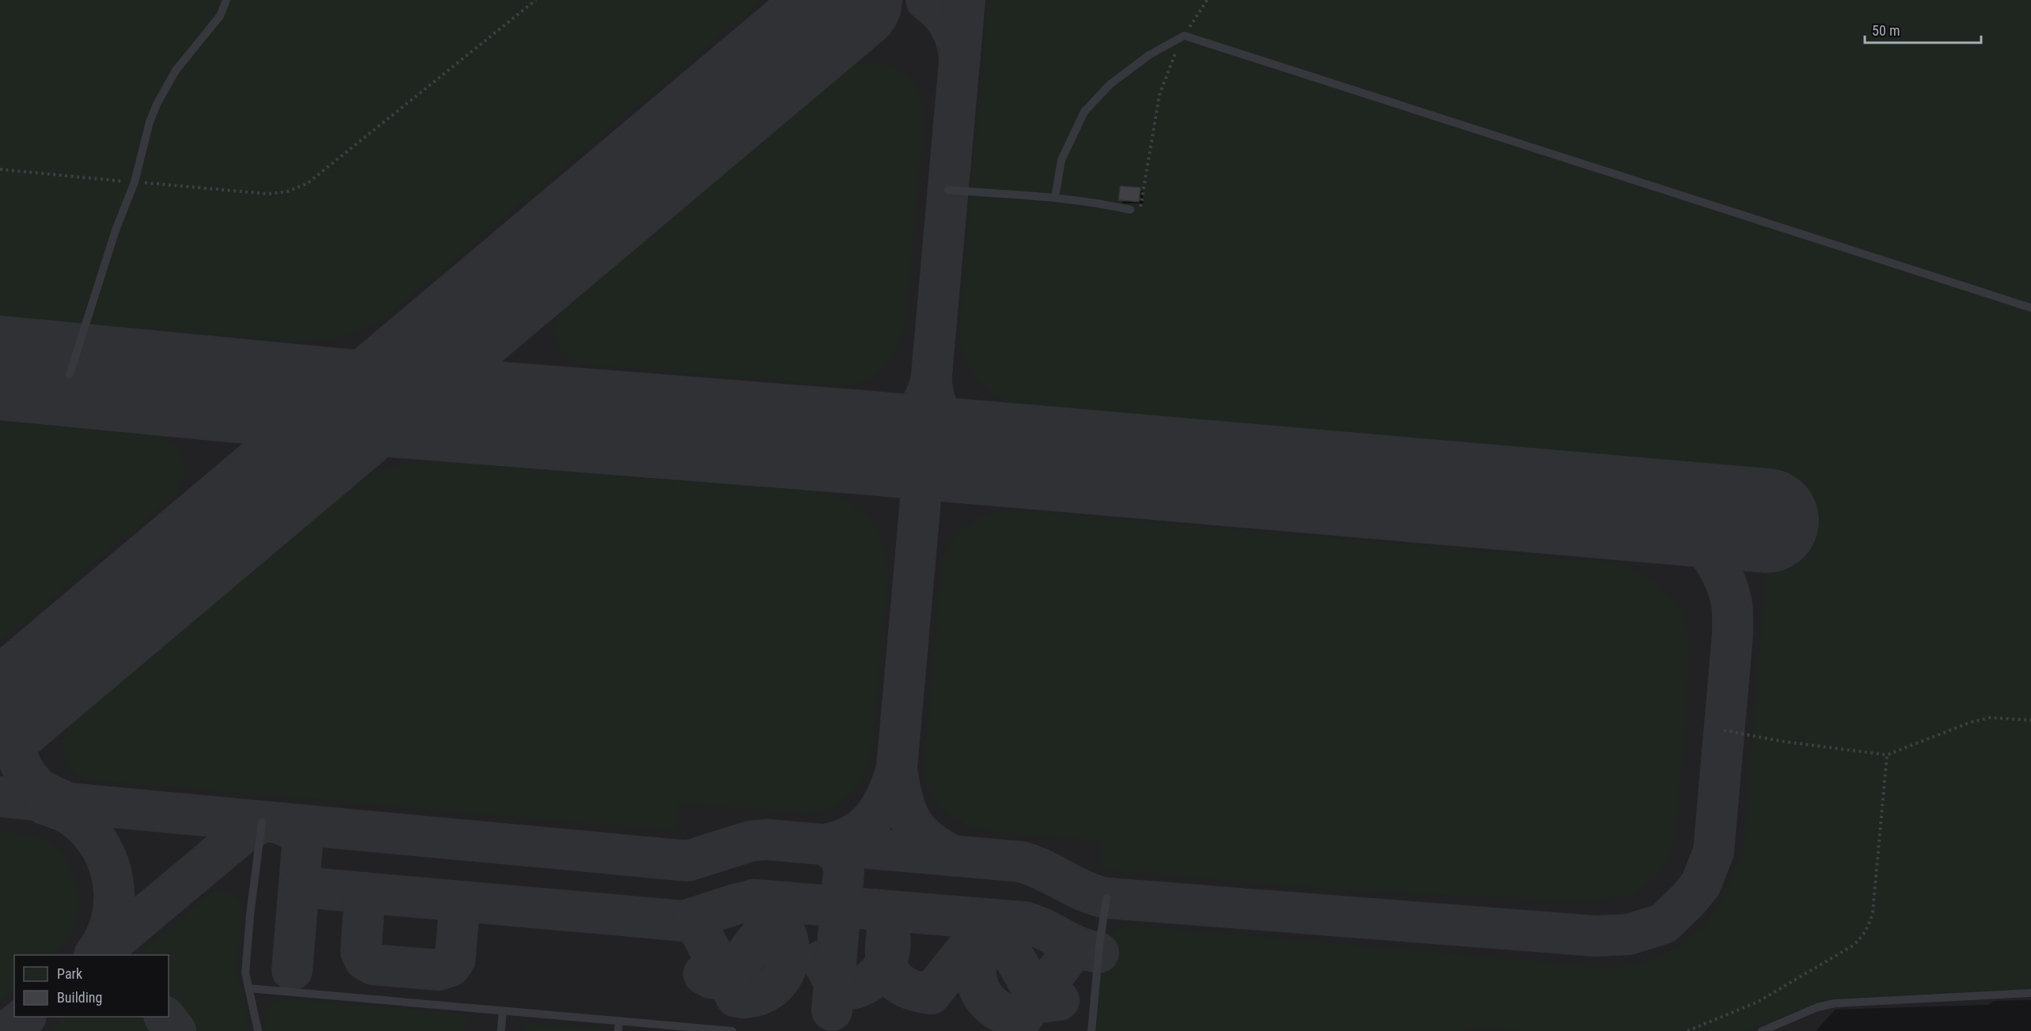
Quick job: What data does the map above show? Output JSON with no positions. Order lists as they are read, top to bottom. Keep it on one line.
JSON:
{"legend":["Park","Building"],"scale_bar":"50 m"}
